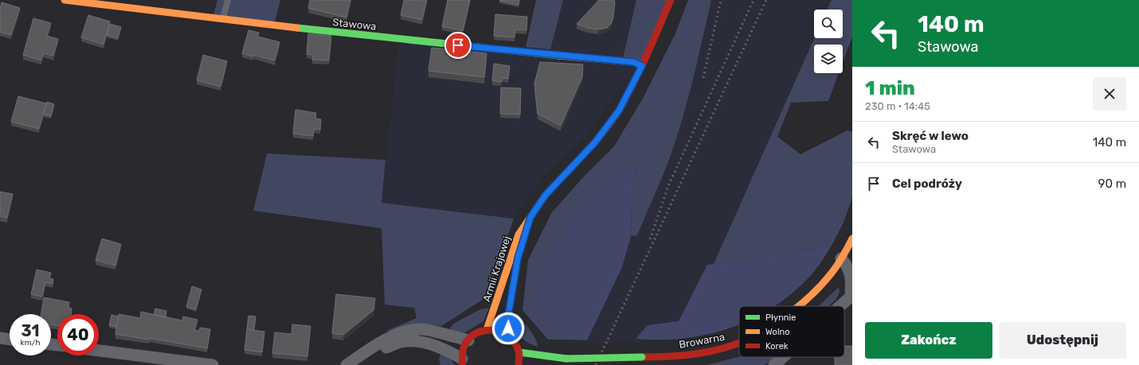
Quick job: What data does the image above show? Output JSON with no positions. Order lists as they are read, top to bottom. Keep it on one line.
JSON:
{"streets":{"street":["Stawowa","Armii Krajowej","Browarna"]},"crossings":[["Stawowa","Armii Krajowej"]],"legend":["Płynnie","Wolno","Korek"],"page":{"turn":["140 m","Stawowa"],"heading":["1 min","230 m · 14:45"],"list":[{"name":"Skręć w lewo","note":"Stawowa","value":"140 m"},{"name":"Cel podróży","value":"90 m"}],"speed":"31 km/h","limit":"40","buttons":["Zakończ","Udostępnij"]}}
